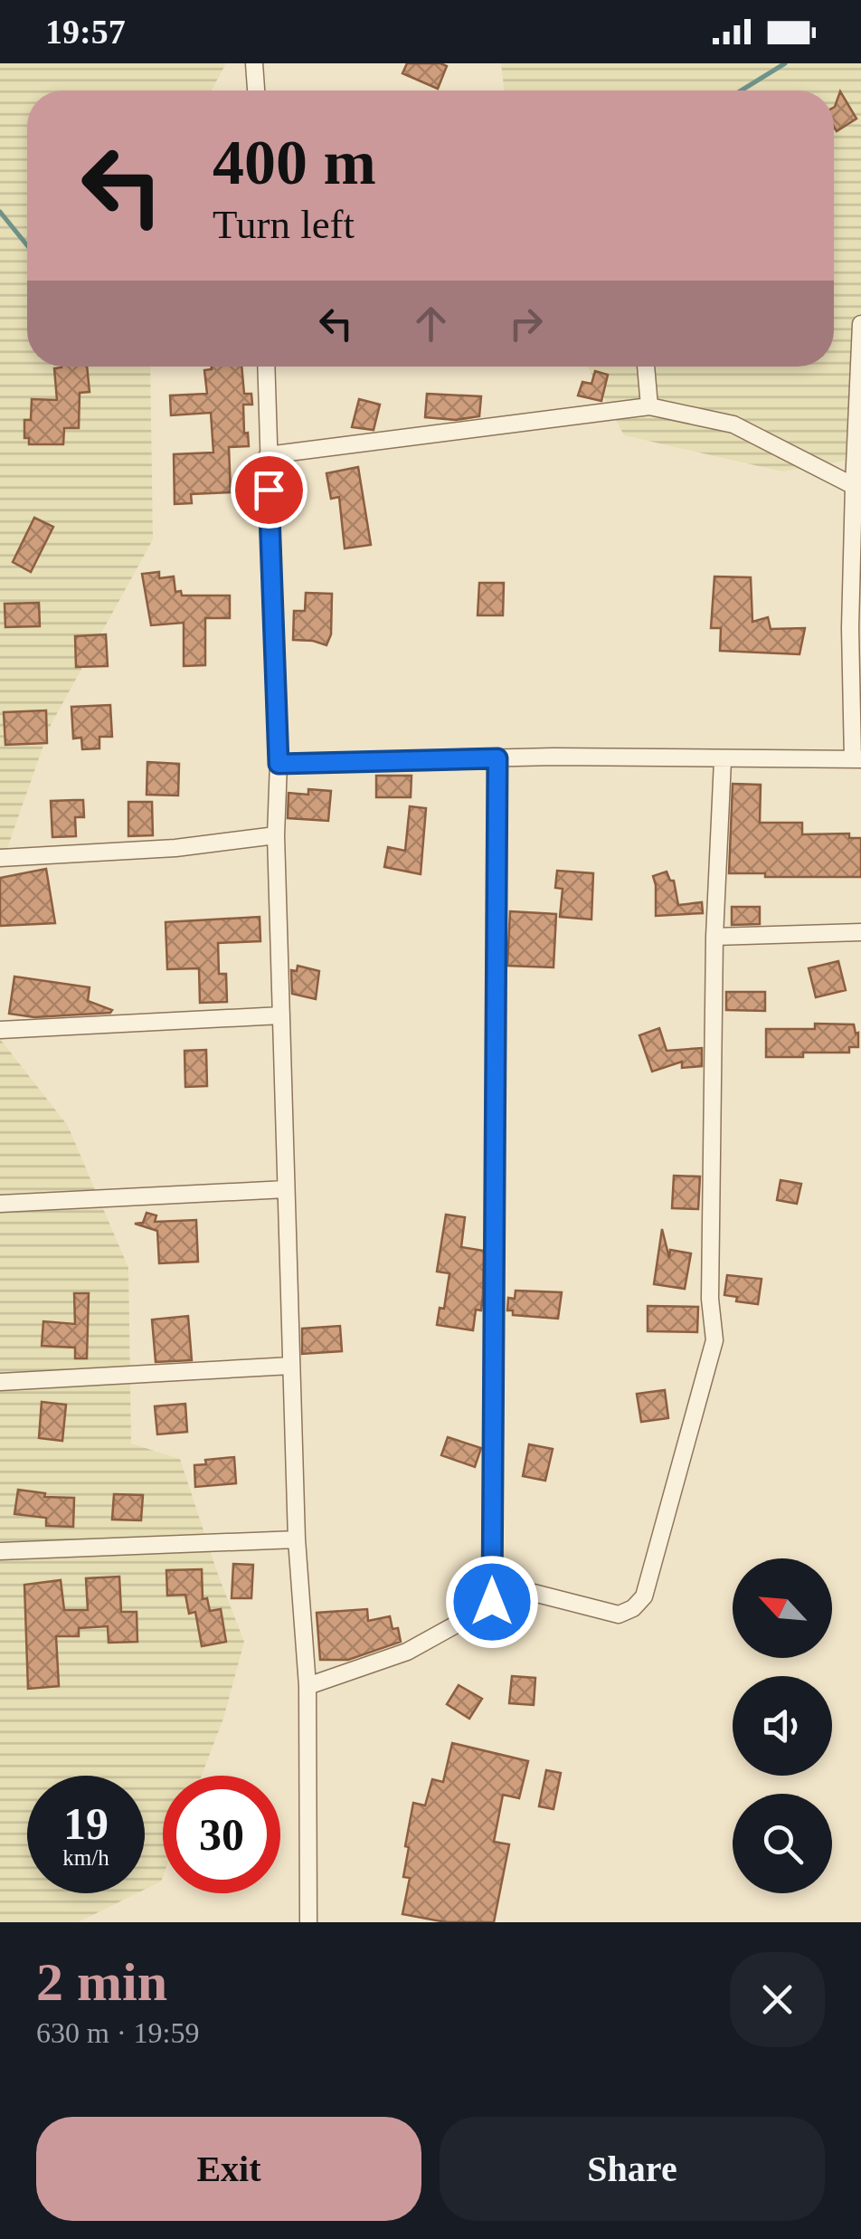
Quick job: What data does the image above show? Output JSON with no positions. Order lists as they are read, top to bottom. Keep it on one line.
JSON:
{"north":"top left","page":{"status":"19:57","turn":["400 m","Turn left"],"speed":"19 km/h","limit":"30","heading":["2 min","630 m · 19:59"],"buttons":["Exit","Share"]}}
